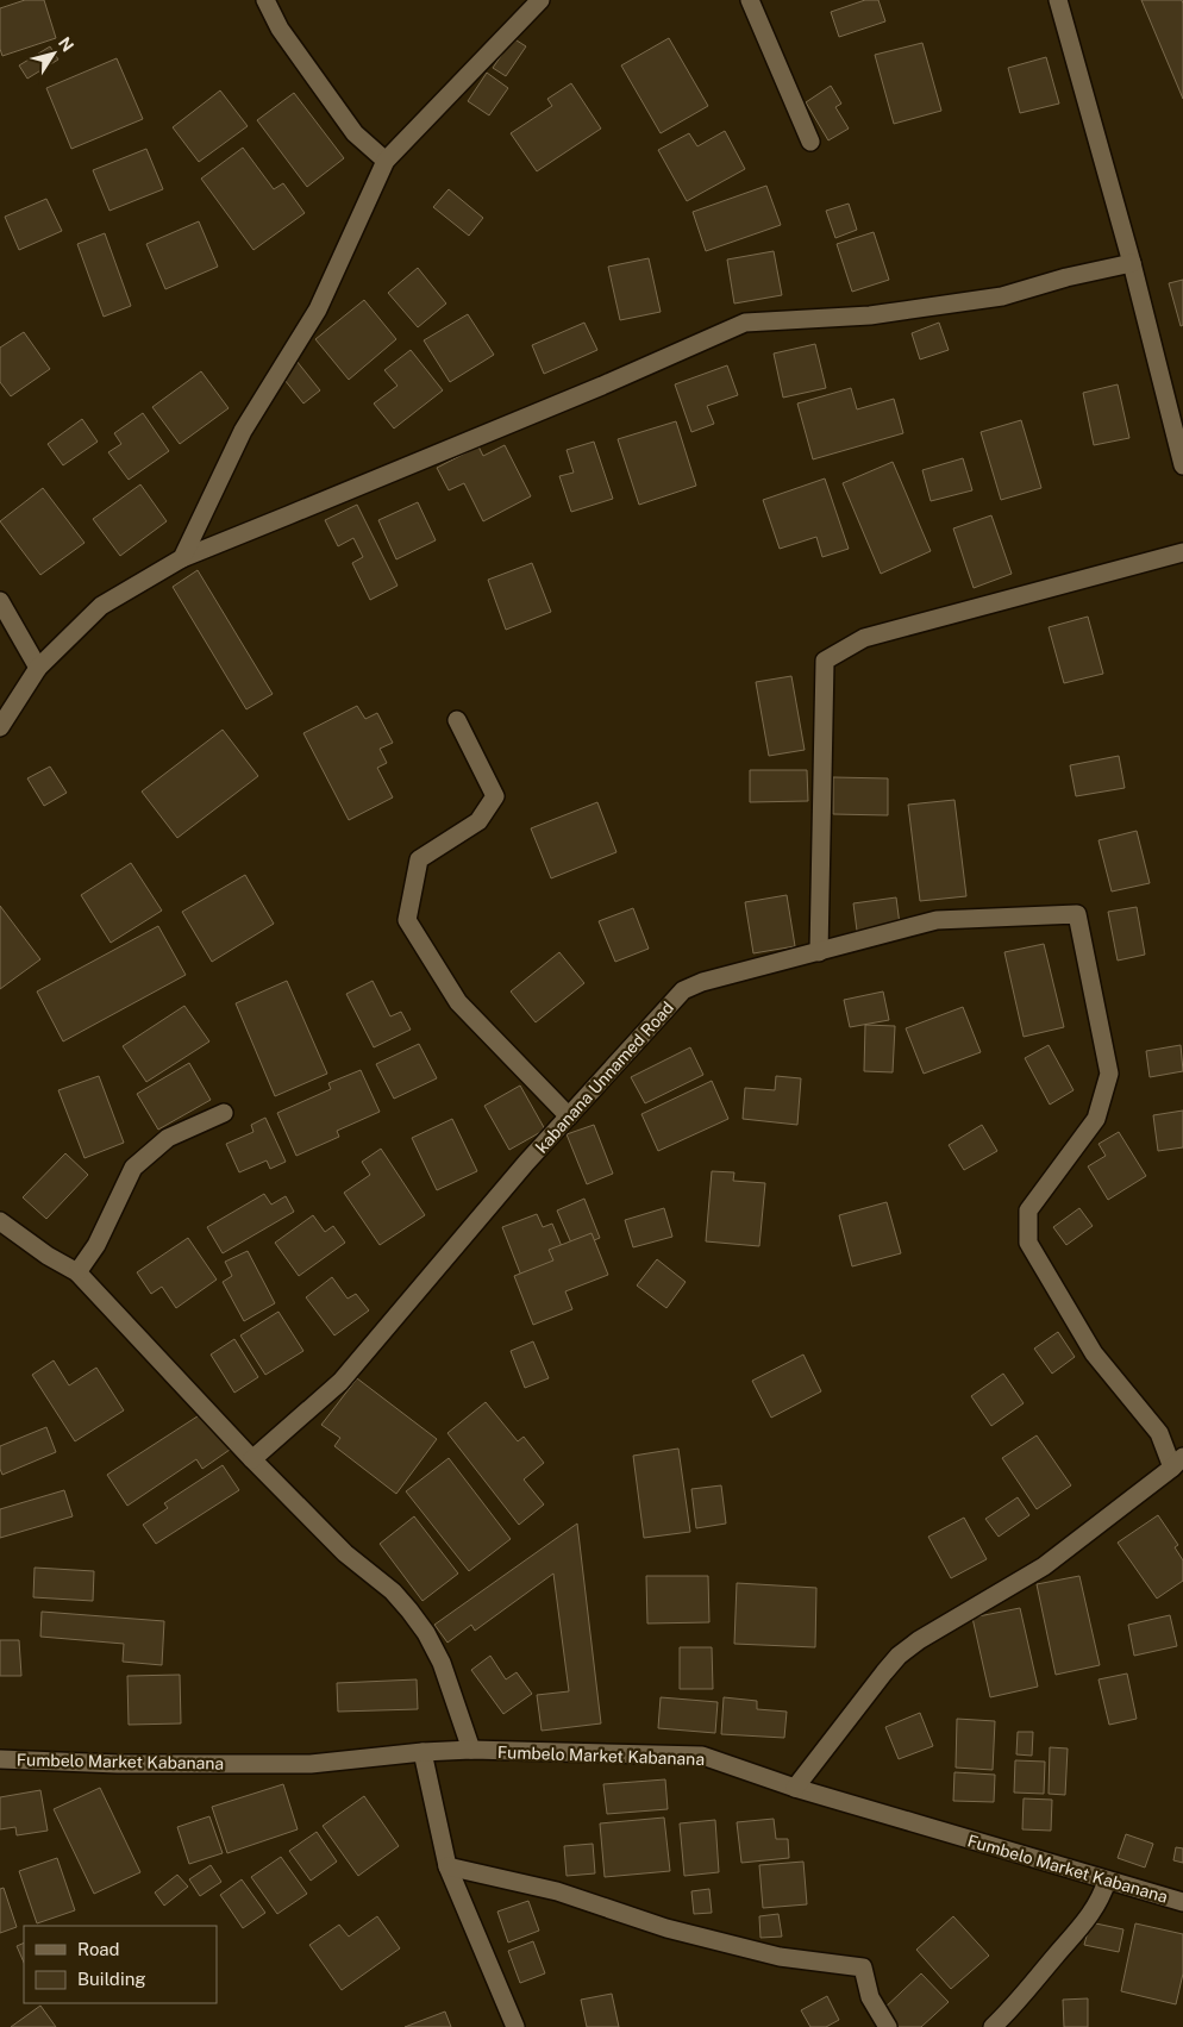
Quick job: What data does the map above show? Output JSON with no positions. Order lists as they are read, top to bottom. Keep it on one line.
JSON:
{"streets":{"street":["kabanana Unnamed Road","Fumbelo Market Kabanana"]},"legend":["Road","Building"],"north":"top right"}
